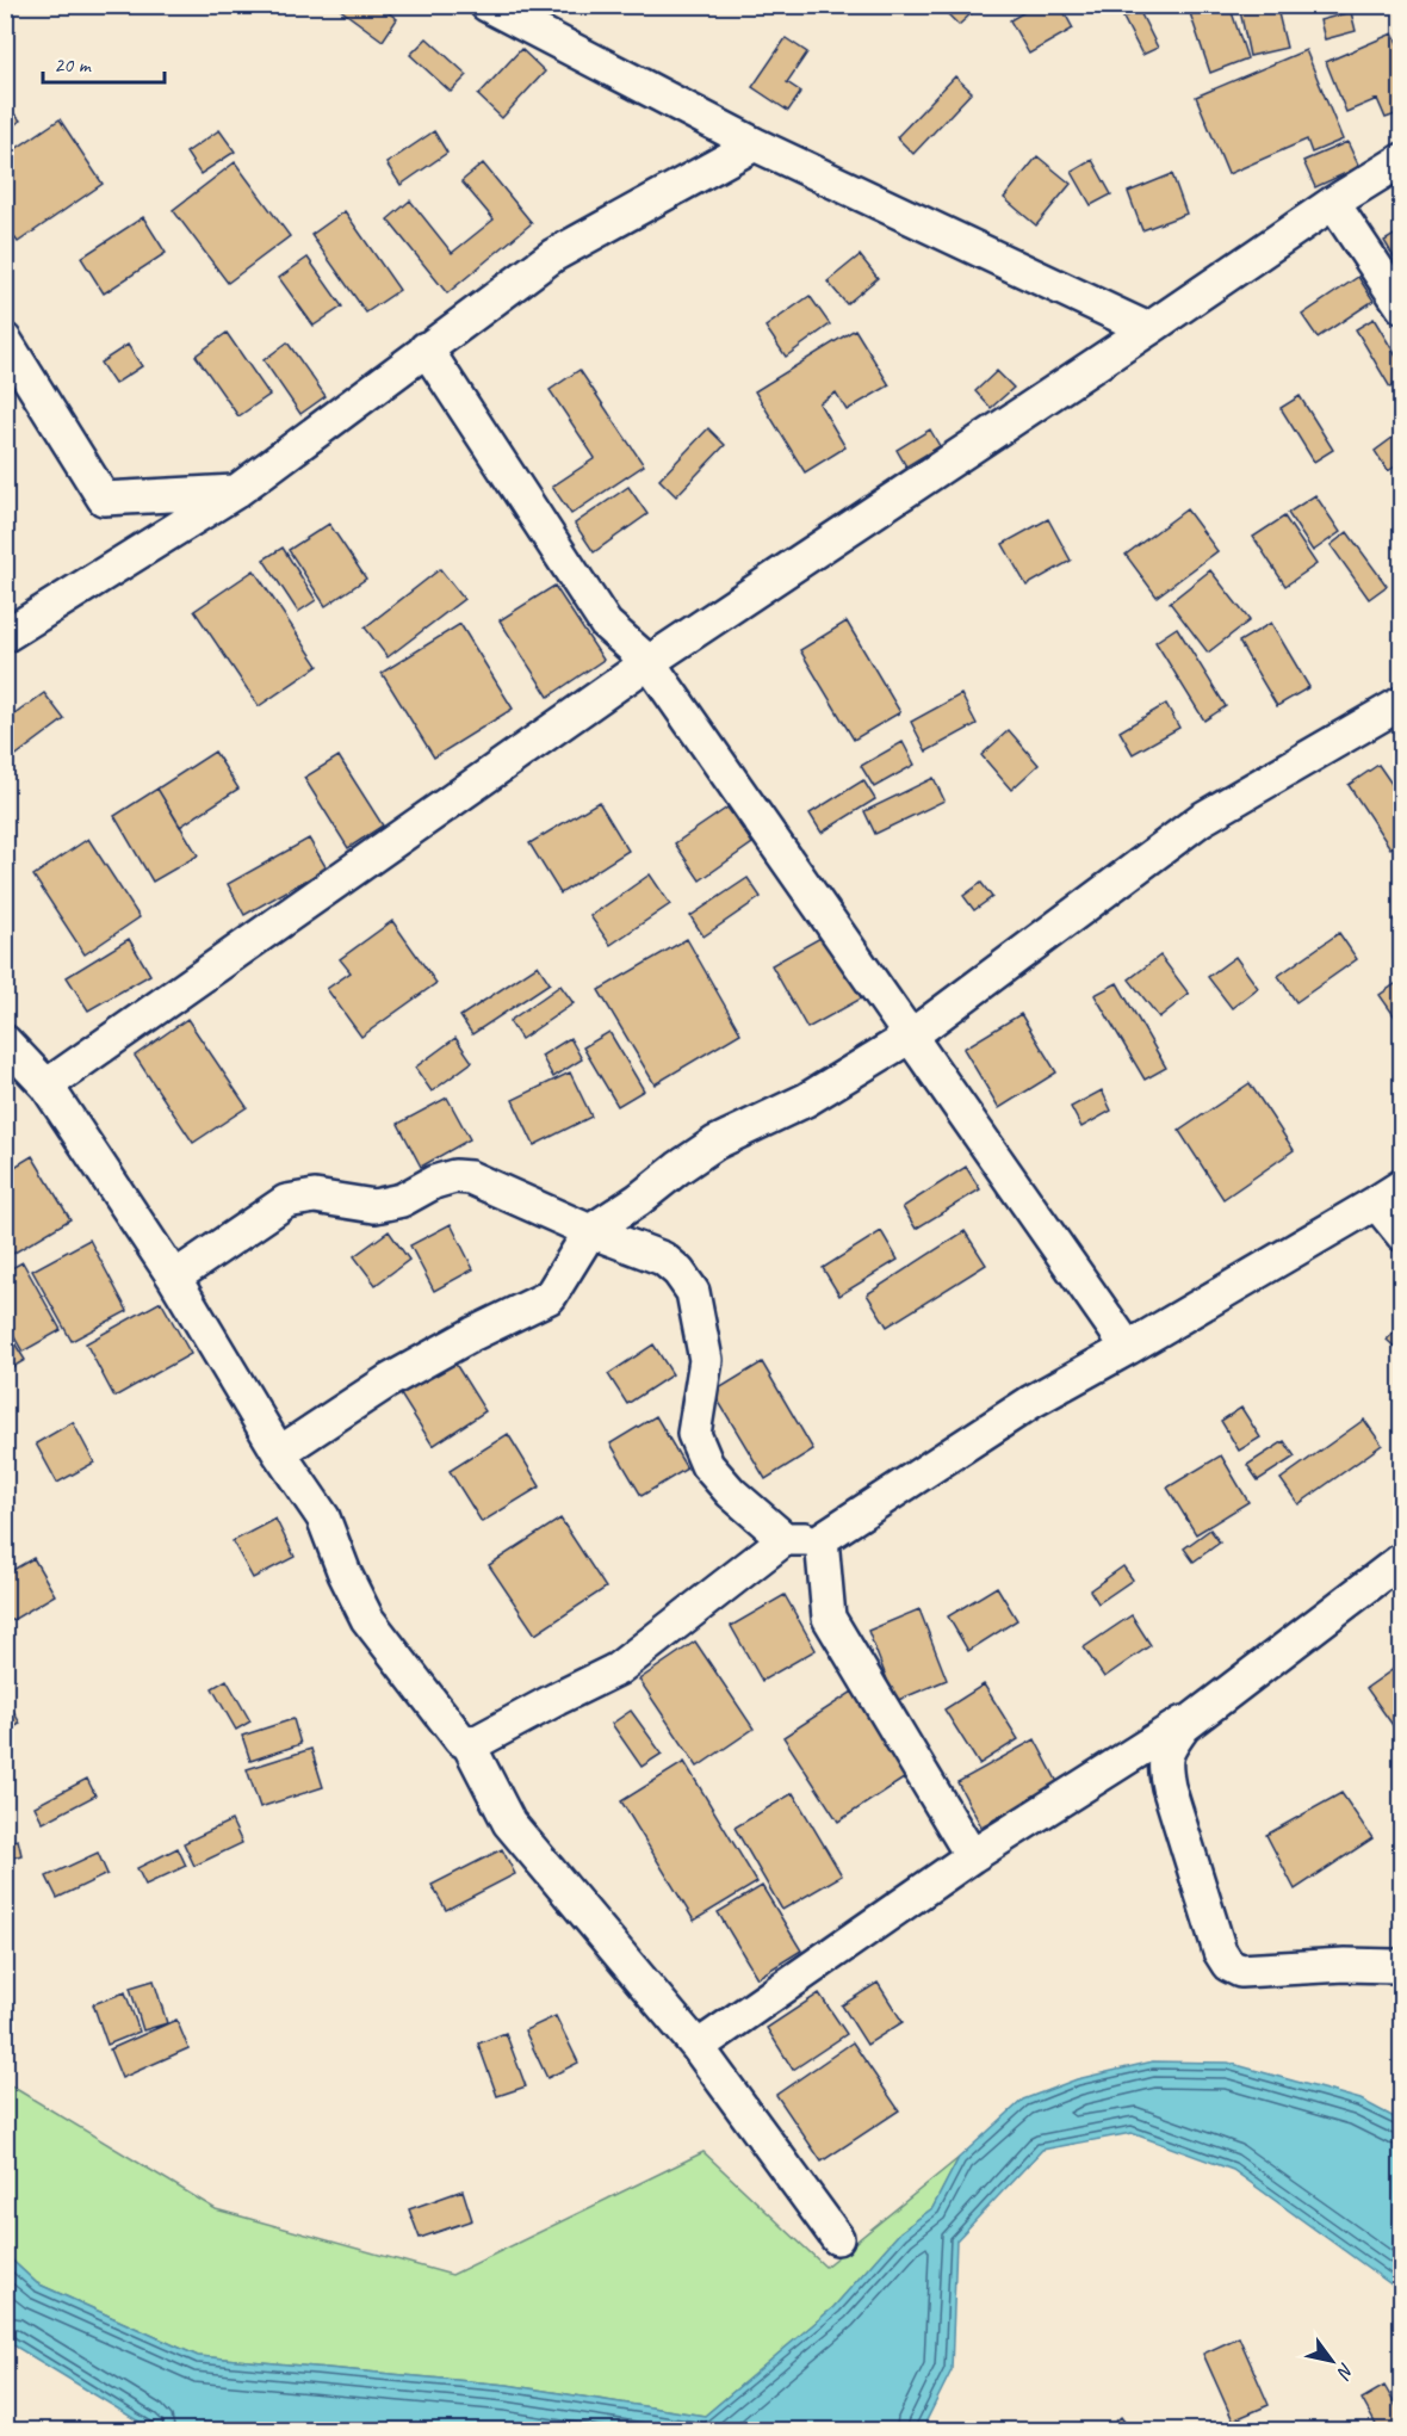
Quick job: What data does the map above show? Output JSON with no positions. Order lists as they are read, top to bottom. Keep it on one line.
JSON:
{"scale_bar":"20 m","north":"bottom right"}
